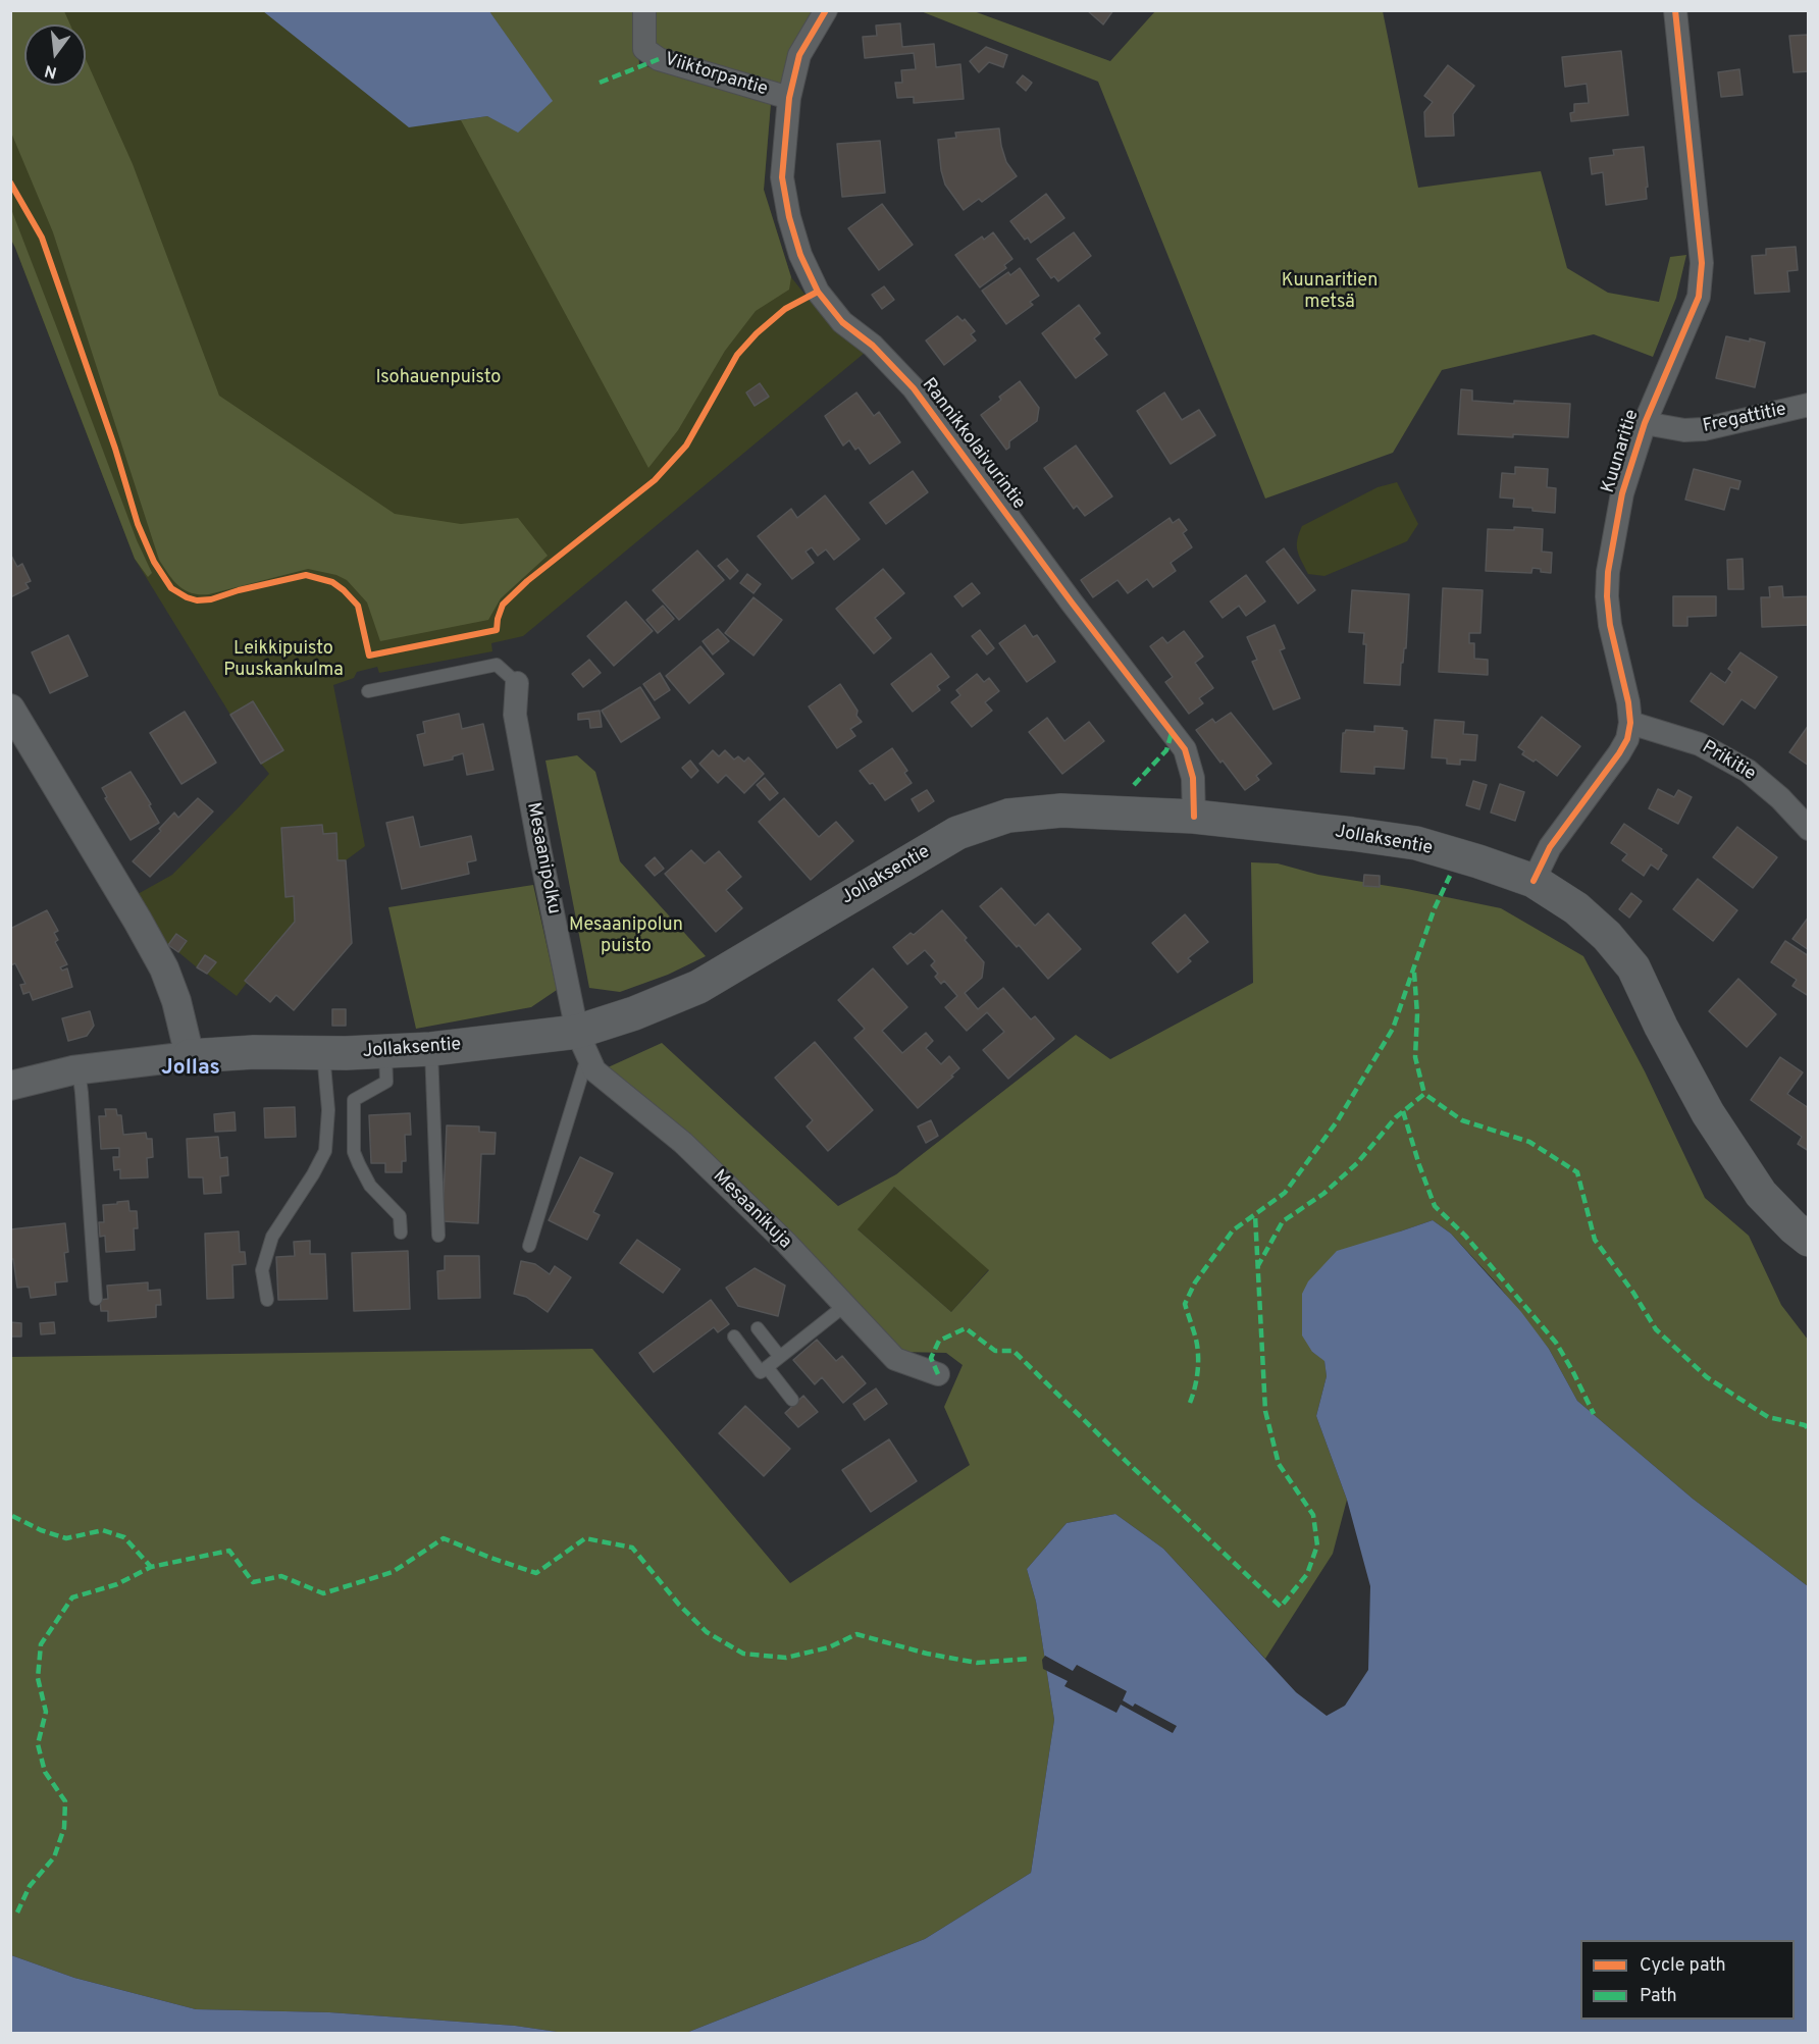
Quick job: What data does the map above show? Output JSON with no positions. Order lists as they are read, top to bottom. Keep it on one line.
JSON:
{"streets":{"main road":["Jollaksentie"],"street":["Viiktorpantie","Fregattitie","Rannikkolaivurintie","Kuunaritie","Prikitie","Mesaanipolku","Mesaanikuja"]},"crossings":[["Viiktorpantie","Rannikkolaivurintie"],["Fregattitie","Kuunaritie"],["Rannikkolaivurintie","Jollaksentie"],["Kuunaritie","Prikitie"],["Kuunaritie","Jollaksentie"],["Jollaksentie","Mesaanipolku"],["Jollaksentie","Mesaanikuja"],["Mesaanipolku","Mesaanikuja"]],"districts":["Jollas"],"parks":["Kuunaritien metsä","Isohauenpuisto","Leikkipuisto Puuskankulma","Mesaanipolun puisto"],"legend":["Cycle path","Path"],"north":"bottom"}
